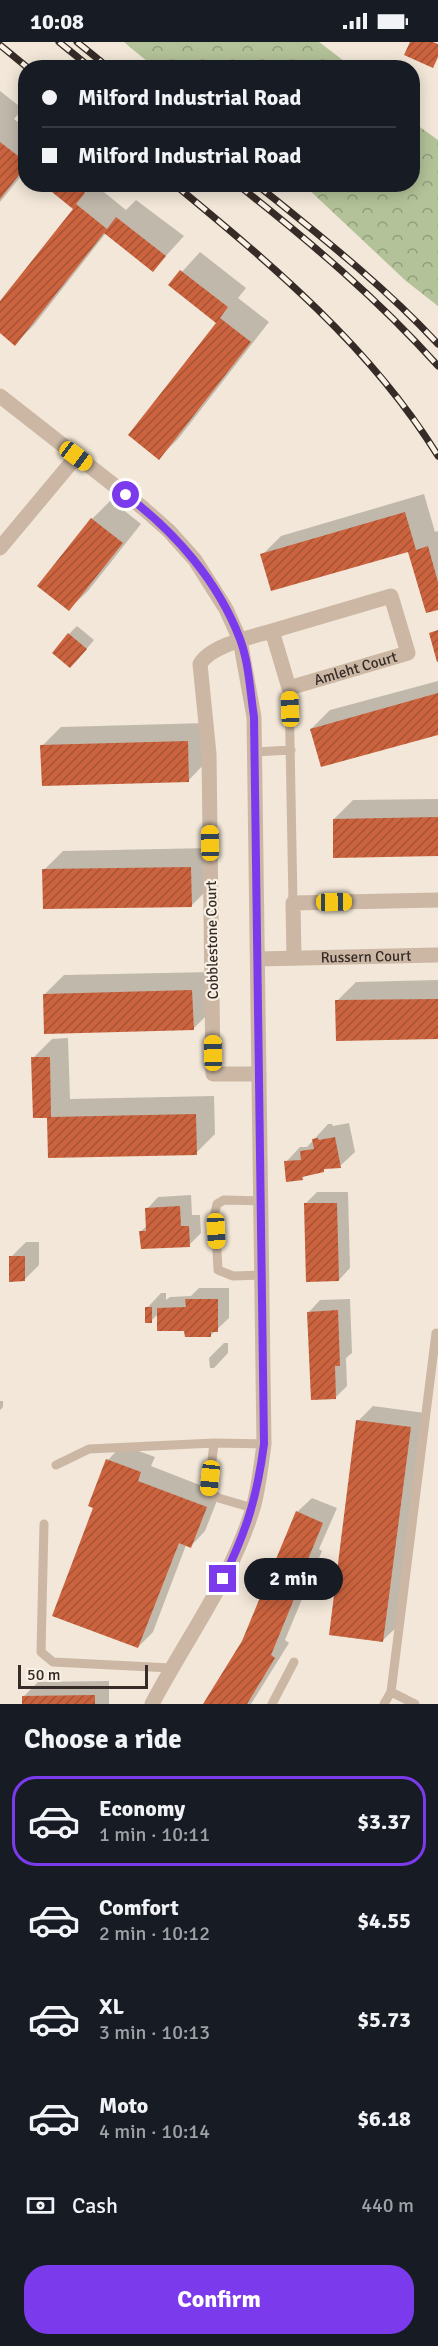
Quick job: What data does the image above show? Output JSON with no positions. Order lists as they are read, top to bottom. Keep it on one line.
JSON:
{"streets":{"street":["Amleht Court","Cobblestone Court","Russern Court"]},"crossings":[["Amleht Court","Cobblestone Court"]],"scale_bar":"50 m","page":{"status":"10:08","banner":["Milford Industrial Road","Milford Industrial Road"],"bubble":"2 min","scale":"50 m","heading":"Choose a ride","list":[{"name":"Economy","note":"1 min · 10:11","value":"$3.37"},{"name":"Comfort","note":"2 min · 10:12","value":"$4.55"},{"name":"XL","note":"3 min · 10:13","value":"$5.73"},{"name":"Moto","note":"4 min · 10:14","value":"$6.18"}],"pay":["Cash","440 m"],"buttons":"Confirm"}}
